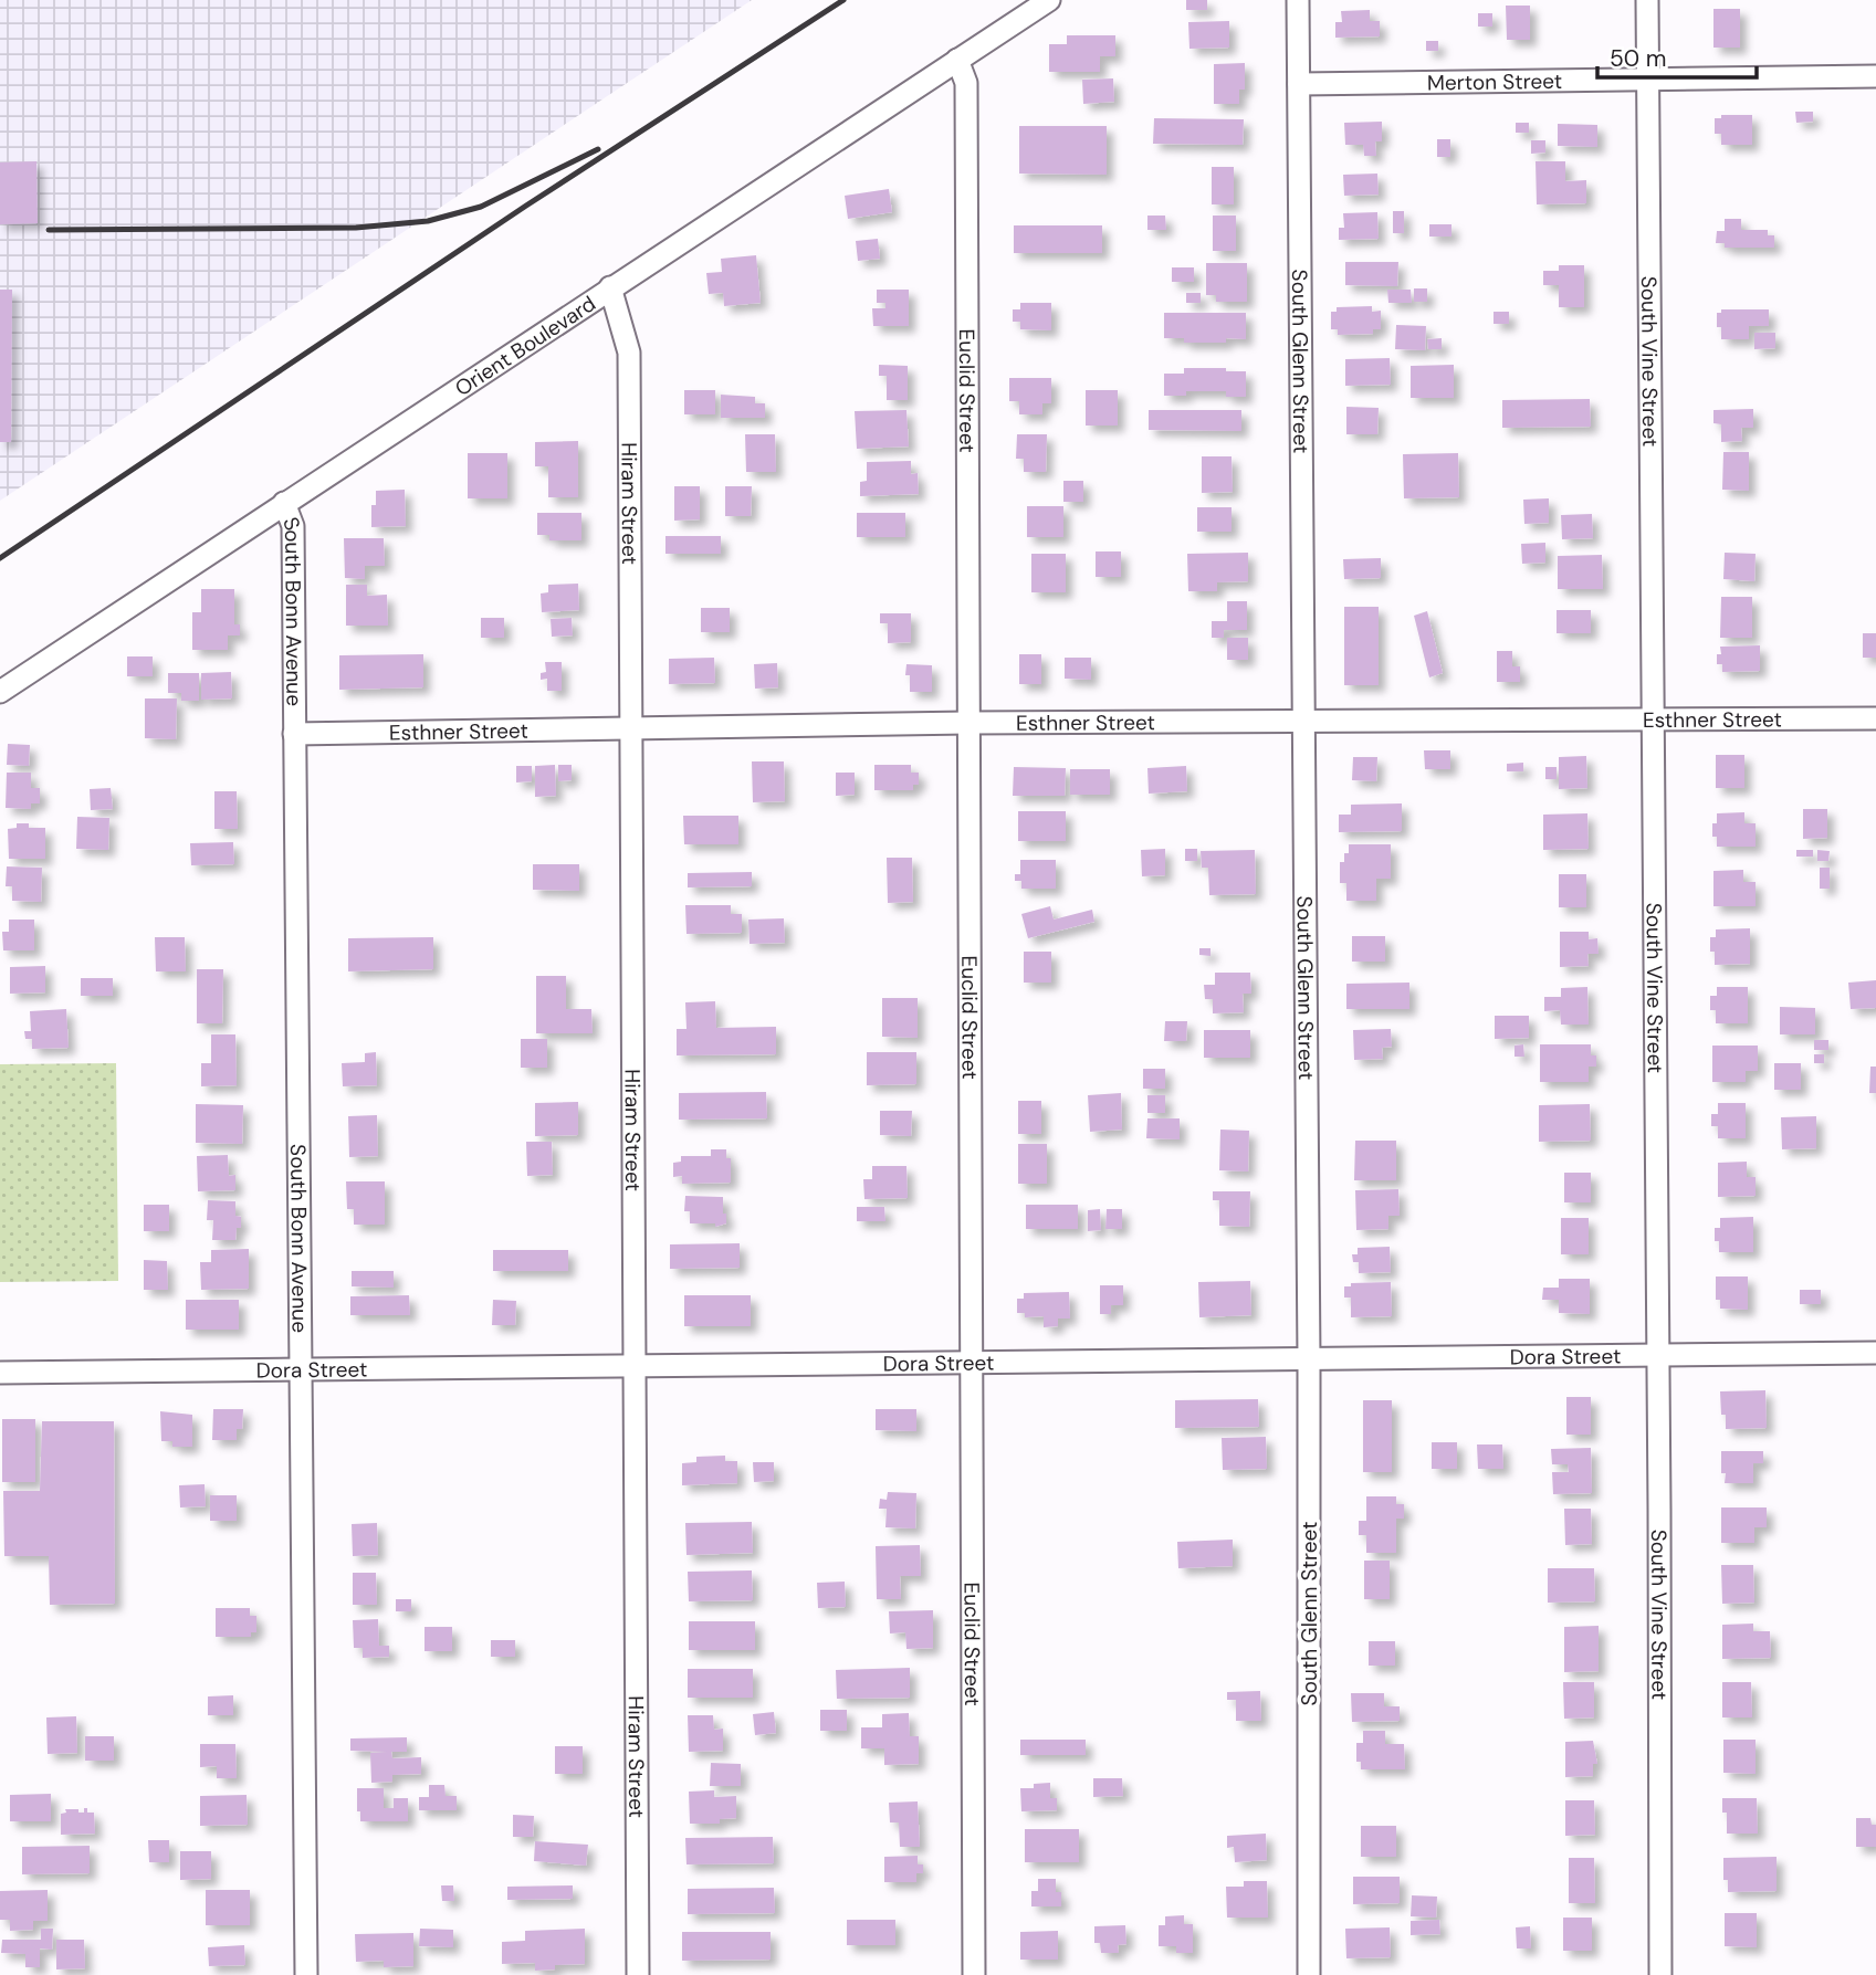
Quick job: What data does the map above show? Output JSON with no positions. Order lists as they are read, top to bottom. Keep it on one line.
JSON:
{"streets":{"street":["Merton Street","Orient Boulevard","South Glenn Street","South Vine Street","Euclid Street","Hiram Street","South Bonn Avenue","Esthner Street","Dora Street"]},"crossings":[["Merton Street","South Glenn Street"],["Merton Street","South Vine Street"],["Orient Boulevard","Euclid Street"],["Orient Boulevard","Hiram Street"],["Orient Boulevard","South Bonn Avenue"],["South Glenn Street","Esthner Street"],["South Glenn Street","Dora Street"],["South Vine Street","Esthner Street"],["South Vine Street","Dora Street"],["Euclid Street","Esthner Street"],["Euclid Street","Dora Street"],["Hiram Street","Esthner Street"],["Hiram Street","Dora Street"],["South Bonn Avenue","Esthner Street"],["South Bonn Avenue","Dora Street"]],"scale_bar":"50 m"}
